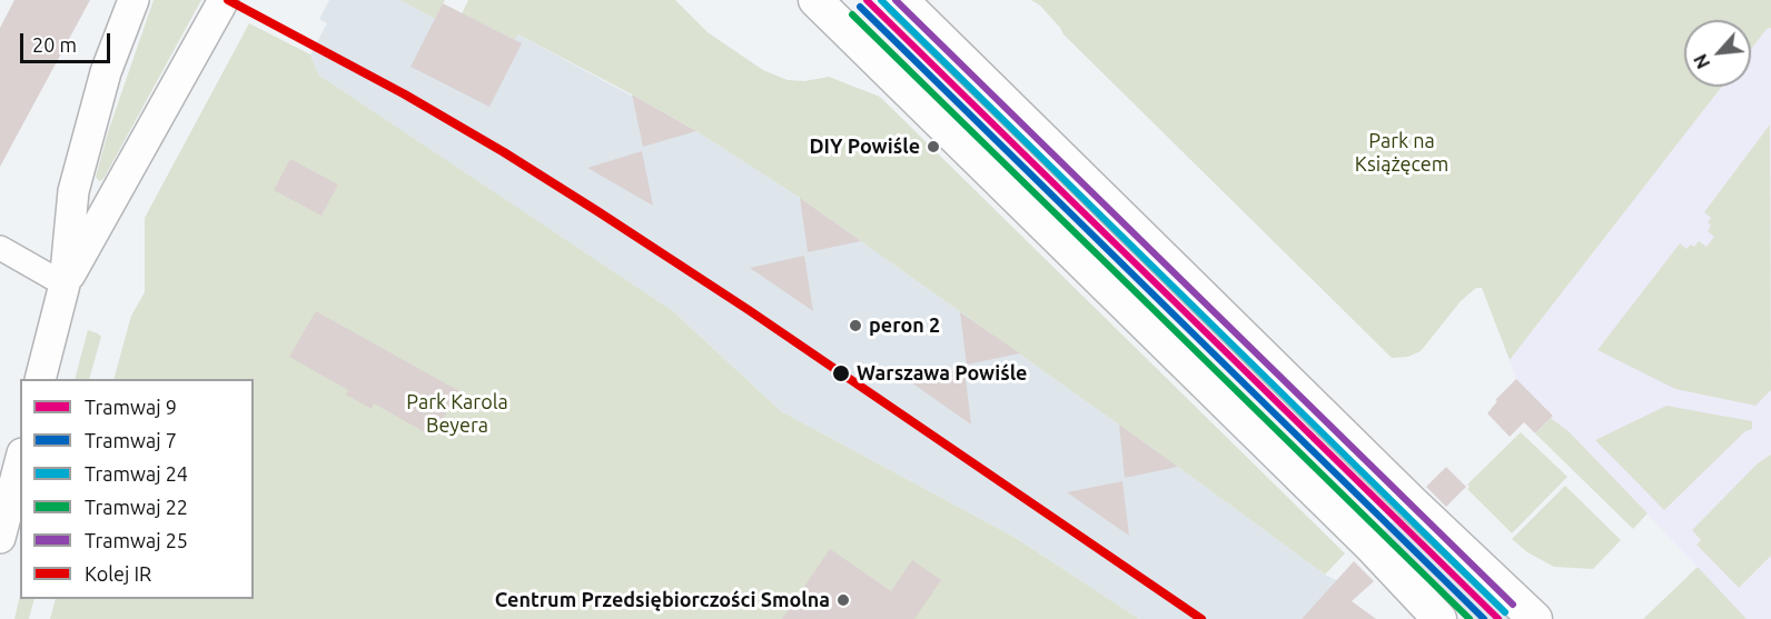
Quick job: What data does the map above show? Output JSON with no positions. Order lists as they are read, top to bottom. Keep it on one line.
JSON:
{"parks":["Park na Książęcem","Park Karola Beyera"],"places":["DIY Powiśle","peron 2","Warszawa Powiśle","Centrum Przedsiębiorczości Smolna"],"lines":["tram line 9","tram line 24","tram line 25","rail line IR","tram line 7","tram line 22"],"legend":["Tramwaj 9","Tramwaj 7","Tramwaj 24","Tramwaj 22","Tramwaj 25","Kolej IR"],"scale_bar":"20 m","north":"bottom left"}
